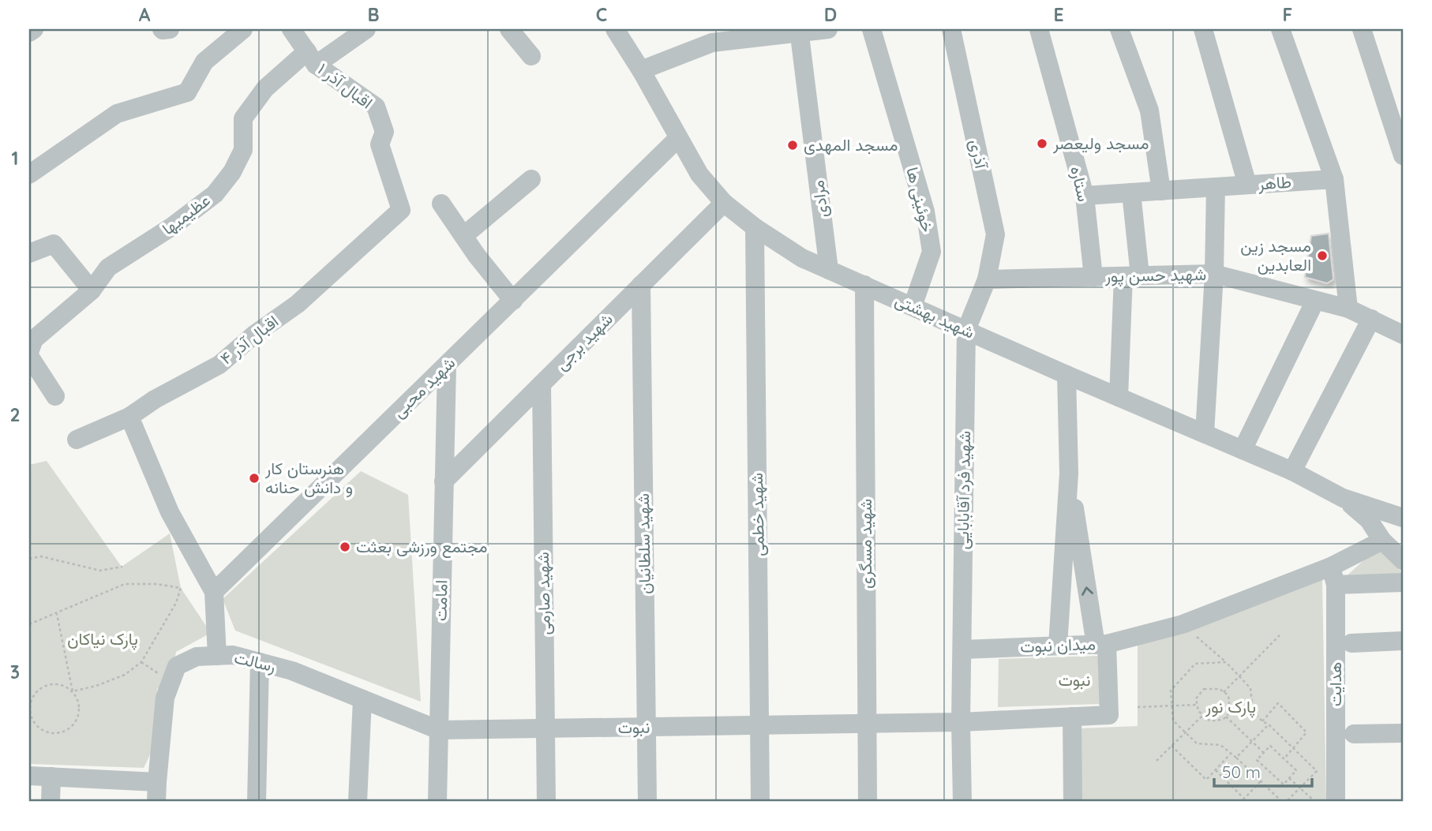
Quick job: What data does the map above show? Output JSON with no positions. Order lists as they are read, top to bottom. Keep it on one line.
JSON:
{"streets":{"street":["اقبال آذر ۱","آذری","طاهر","ستاره","مرادی","خوئینی ها","عظیمیها","شهید حسن پور","شهید بهشتی","اقبال آذر ۴","شهید برجی","شهید محبی","شهید فرد آقابابایی","شهید خطمی","شهید سلطانیان","شهید مسگری","شهید صارمی","امامت","میدان نبوت","رسالت","هدایت","نبوت"]},"crossings":[["اقبال آذر ۱","عظیمیها"],["اقبال آذر ۱","اقبال آذر ۴"],["آذری","شهید حسن پور"],["طاهر","ستاره"],["ستاره","شهید حسن پور"],["مرادی","شهید بهشتی"],["خوئینی ها","شهید بهشتی"],["شهید بهشتی","شهید برجی"],["شهید بهشتی","شهید محبی"],["شهید بهشتی","شهید فرد آقابابایی"],["شهید بهشتی","شهید خطمی"],["شهید بهشتی","شهید مسگری"],["شهید برجی","شهید سلطانیان"],["شهید برجی","شهید صارمی"],["شهید برجی","امامت"],["شهید محبی","امامت"],["شهید فرد آقابابایی","میدان نبوت"],["شهید خطمی","نبوت"],["شهید سلطانیان","نبوت"],["شهید مسگری","نبوت"],["شهید صارمی","نبوت"],["امامت","رسالت"],["امامت","نبوت"],["میدان نبوت","نبوت"],["رسالت","نبوت"]],"parks":["پارک نیاکان","نبوت","پارک نور"],"places":["مسجد ولیعصر","مسجد المهدی","مسجد زین العابدین","هنرستان کار و دانش حنانه","مجتمع ورزشی بعثت"],"scale_bar":"50 m","grid":{"columns":["A","B","C","D","E","F"],"rows":["1","2","3"]}}
